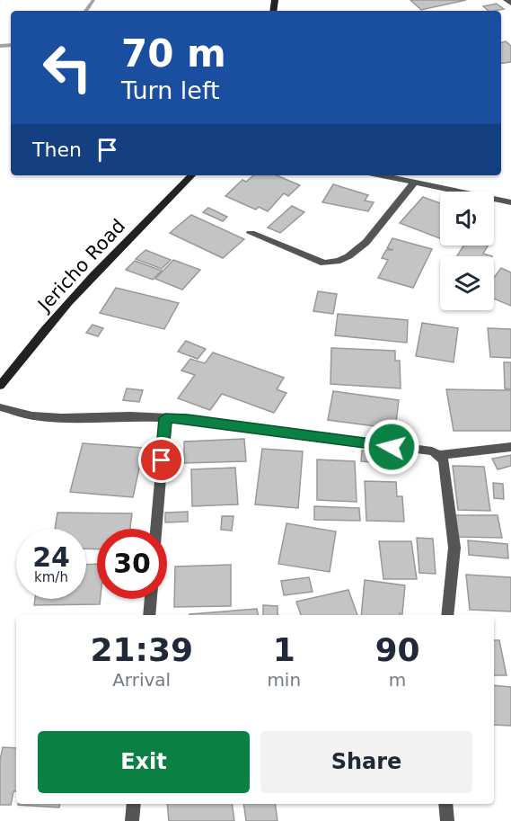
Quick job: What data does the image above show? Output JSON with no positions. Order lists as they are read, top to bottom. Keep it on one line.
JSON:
{"streets":{"street":["Jericho Road"]},"page":{"turn":["70 m","Turn left"],"then":"Then","speed":"24 km/h","limit":"30","eta":["21:39","Arrival","1","min","90","m"],"buttons":["Exit","Share"]}}
